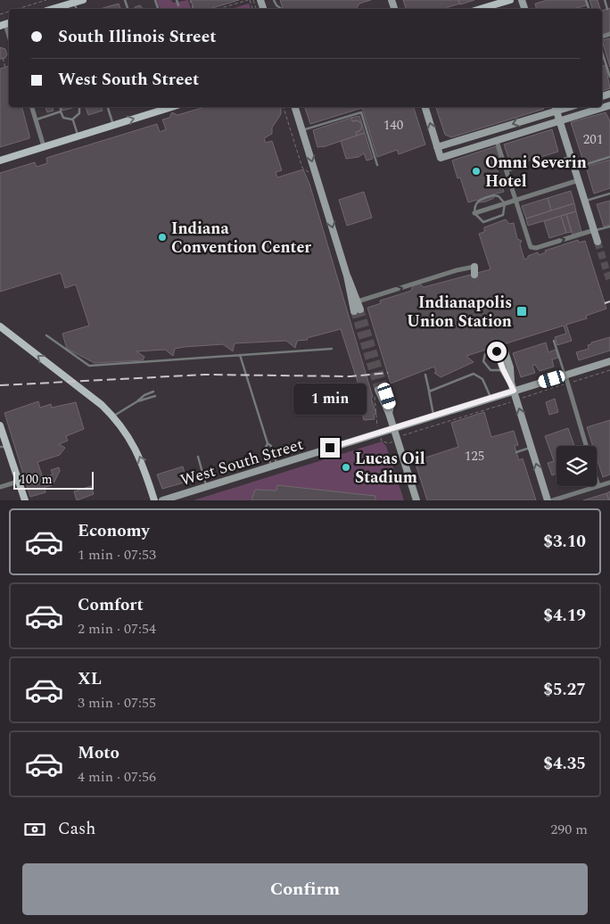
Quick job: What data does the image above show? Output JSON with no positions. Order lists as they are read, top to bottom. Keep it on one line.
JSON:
{"streets":{"main road":["West South Street"]},"places":{"other":["Omni Severin Hotel","Indiana Convention Center","Lucas Oil Stadium"],"transit":["Indianapolis Union Station"]},"house_numbers":["140","201","125"],"scale_bar":"100 m","page":{"banner":["South Illinois Street","West South Street"],"bubble":"1 min","scale":"100 m","list":[{"name":"Economy","note":"1 min · 07:53","value":"$3.10"},{"name":"Comfort","note":"2 min · 07:54","value":"$4.19"},{"name":"XL","note":"3 min · 07:55","value":"$5.27"},{"name":"Moto","note":"4 min · 07:56","value":"$4.35"}],"pay":["Cash","290 m"],"buttons":"Confirm"}}
